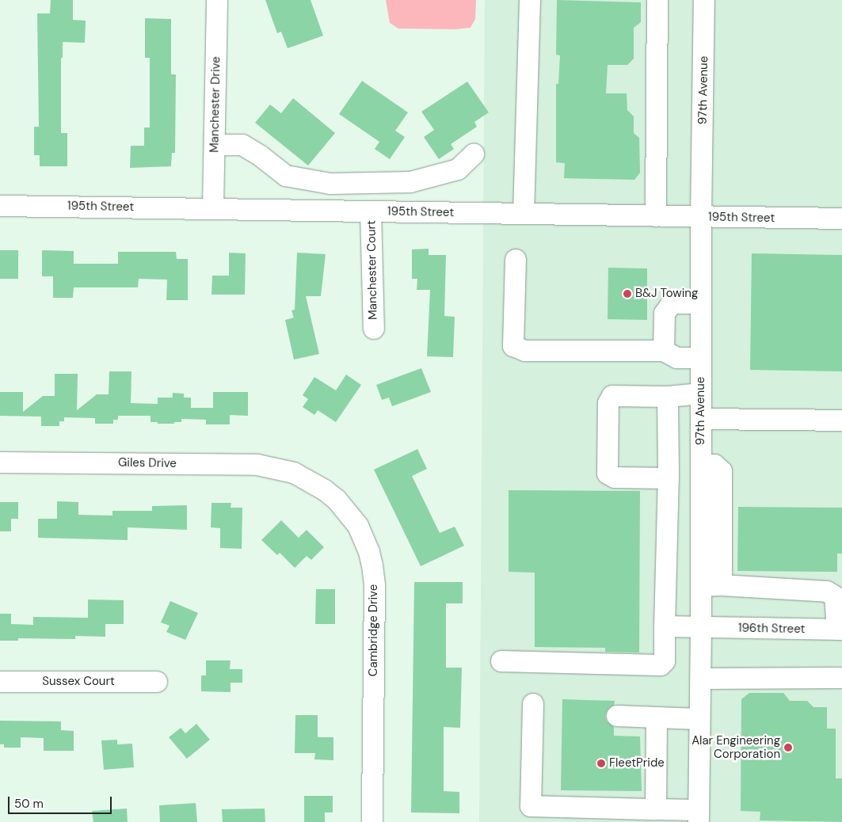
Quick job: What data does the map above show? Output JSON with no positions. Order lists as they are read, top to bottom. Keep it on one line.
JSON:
{"streets":{"street":["97th Avenue","Manchester Drive","195th Street","Manchester Court","Giles Drive","196th Street","Cambridge Drive","Sussex Court"]},"crossings":[["97th Avenue","195th Street"],["97th Avenue","196th Street"],["Manchester Drive","195th Street"],["195th Street","Manchester Court"],["Giles Drive","Cambridge Drive"]],"places":["B&J Towing","Alar Engineering Corporation","FleetPride"],"scale_bar":"50 m"}
